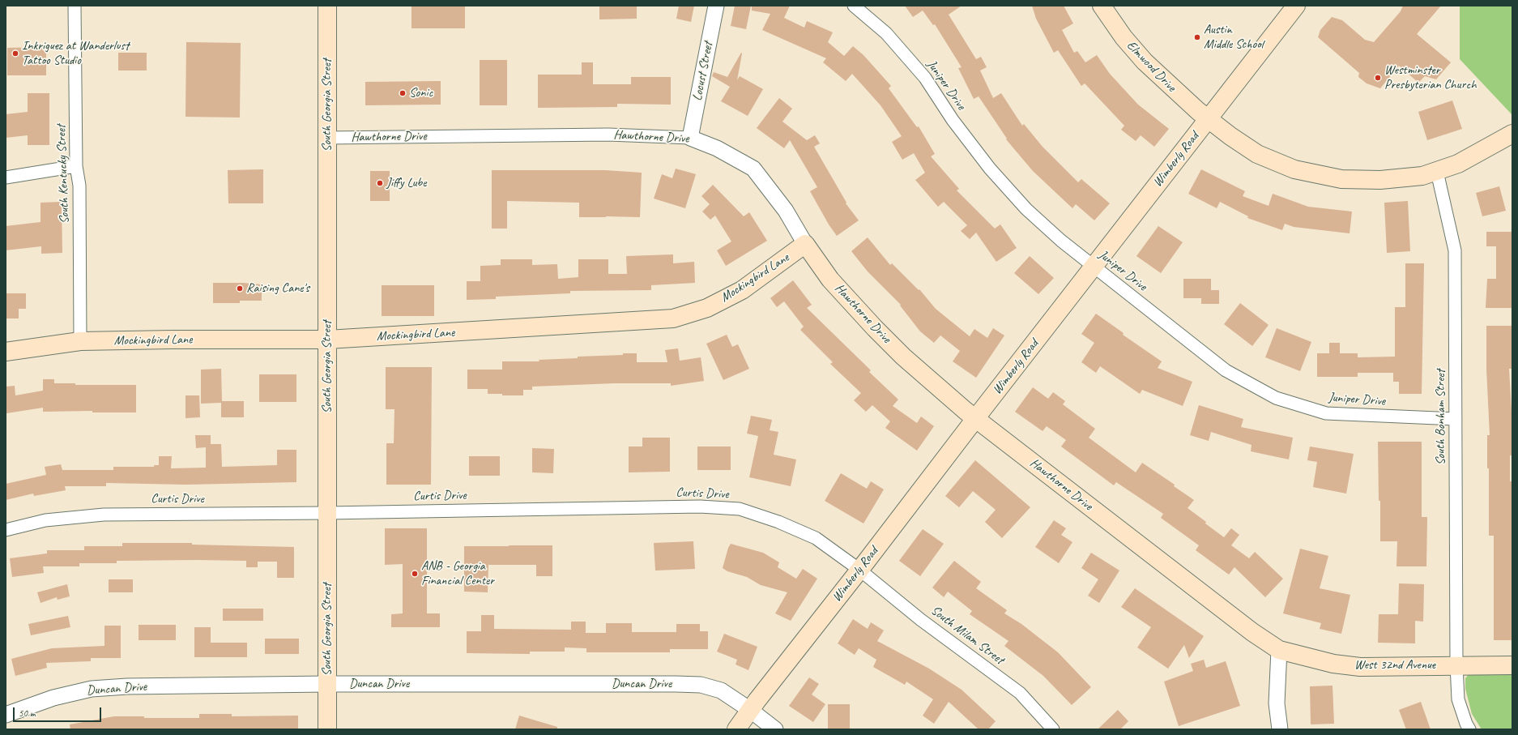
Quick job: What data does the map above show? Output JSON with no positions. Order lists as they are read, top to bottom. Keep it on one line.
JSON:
{"streets":{"main road":["Elmwood Drive","South Georgia Street","Hawthorne Drive","Wimberly Road","Mockingbird Lane","West 32nd Avenue"],"street":["Locust Street","Juniper Drive","South Kentucky Street","South Bonham Street","Curtis Drive","South Milam Street","Duncan Drive"]},"crossings":[["Elmwood Drive","Wimberly Road"],["Elmwood Drive","South Bonham Street"],["Locust Street","Hawthorne Drive"],["Juniper Drive","Wimberly Road"],["Juniper Drive","South Bonham Street"],["South Georgia Street","Hawthorne Drive"],["South Georgia Street","Mockingbird Lane"],["South Georgia Street","Curtis Drive"],["South Georgia Street","Duncan Drive"],["Hawthorne Drive","Wimberly Road"],["Hawthorne Drive","Mockingbird Lane"],["Hawthorne Drive","West 32nd Avenue"],["Wimberly Road","Curtis Drive"],["Wimberly Road","South Milam Street"],["Wimberly Road","Duncan Drive"],["South Kentucky Street","Mockingbird Lane"],["South Bonham Street","West 32nd Avenue"],["Curtis Drive","South Milam Street"]],"places":["Austin Middle School","Inkriguez at Wanderlust Tattoo Studio","Westminster Presbyterian Church","Sonic","Jiffy Lube","Raising Cane's","ANB - Georgia Financial Center"],"scale_bar":"50 m"}
